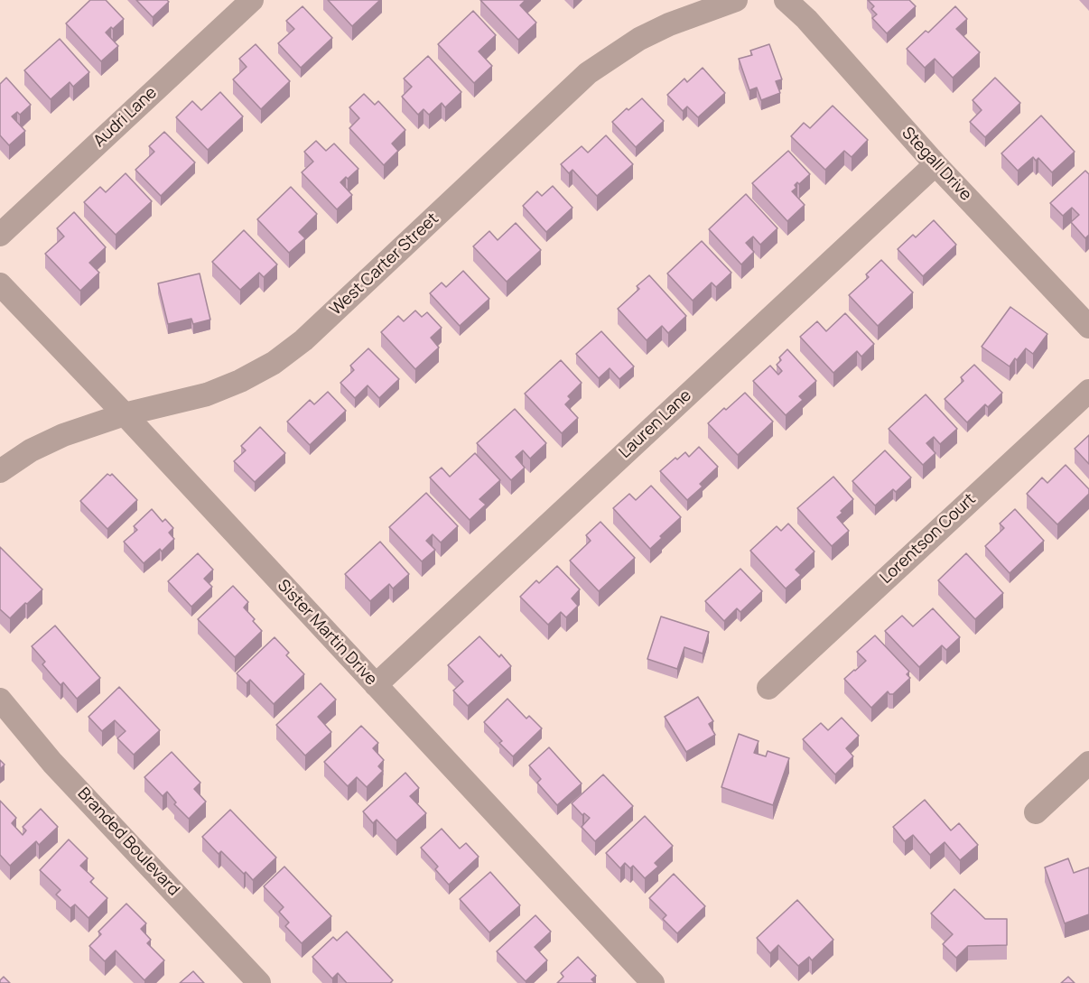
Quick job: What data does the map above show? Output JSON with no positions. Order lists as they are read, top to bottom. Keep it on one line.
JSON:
{"streets":{"street":["Audri Lane","Stegall Drive","West Carter Street","Lauren Lane","Lorentson Court","Sister Martin Drive","Branded Boulevard"]},"crossings":[["Stegall Drive","Lauren Lane"],["West Carter Street","Sister Martin Drive"],["Lauren Lane","Sister Martin Drive"]]}
